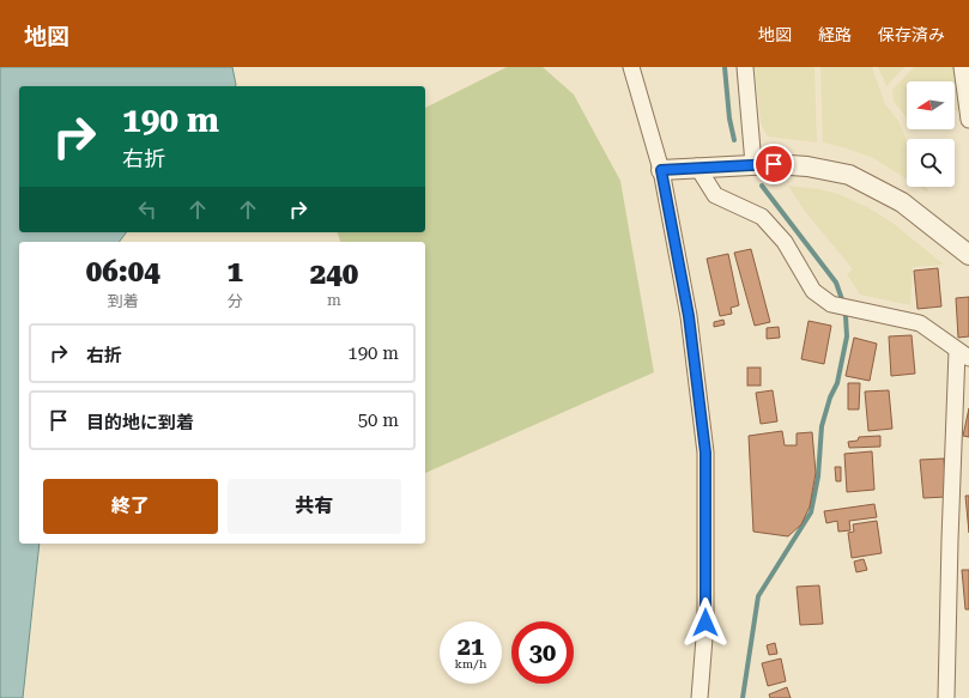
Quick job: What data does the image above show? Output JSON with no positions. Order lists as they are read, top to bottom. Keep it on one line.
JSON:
{"north":"left","page":{"header":"地図","nav":["地図","経路","保存済み"],"turn":["190 m","右折"],"eta":["06:04","到着","1","分","240","m"],"list":[{"name":"右折","value":"190 m"},{"name":"目的地に到着","value":"50 m"}],"buttons":["終了","共有"],"speed":"21 km/h","limit":"30"}}
